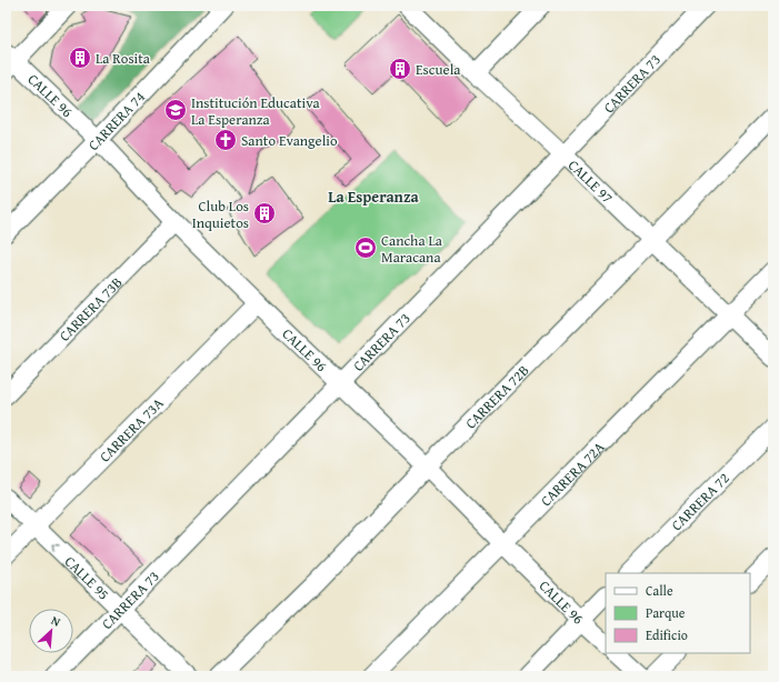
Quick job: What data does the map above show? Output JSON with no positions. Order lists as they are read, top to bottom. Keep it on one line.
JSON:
{"streets":{"street":["CARRERA 73","CALLE 96","CARRERA 74","CALLE 97","CARRERA 73B","CARRERA 72B","CARRERA 73A","CARRERA 72A","CARRERA 72","CALLE 95"]},"crossings":[["CARRERA 73","CALLE 96"],["CARRERA 73","CALLE 97"],["CARRERA 73","CALLE 95"],["CALLE 96","CARRERA 74"],["CALLE 96","CARRERA 73B"],["CALLE 96","CARRERA 72B"],["CALLE 96","CARRERA 73A"],["CALLE 96","CARRERA 72A"],["CALLE 97","CARRERA 72B"],["CALLE 97","CARRERA 72A"],["CARRERA 73A","CALLE 95"]],"one_way":["CALLE 95"],"districts":["La Esperanza"],"places":{"building":["La Rosita","Escuela","Club Los Inquietos"],"school or university":["Institución Educativa La Esperanza"],"church":["Santo Evangelio"],"sports":["Cancha La Maracana"]},"legend":["Calle","Parque","Edificio"],"north":"top right"}
